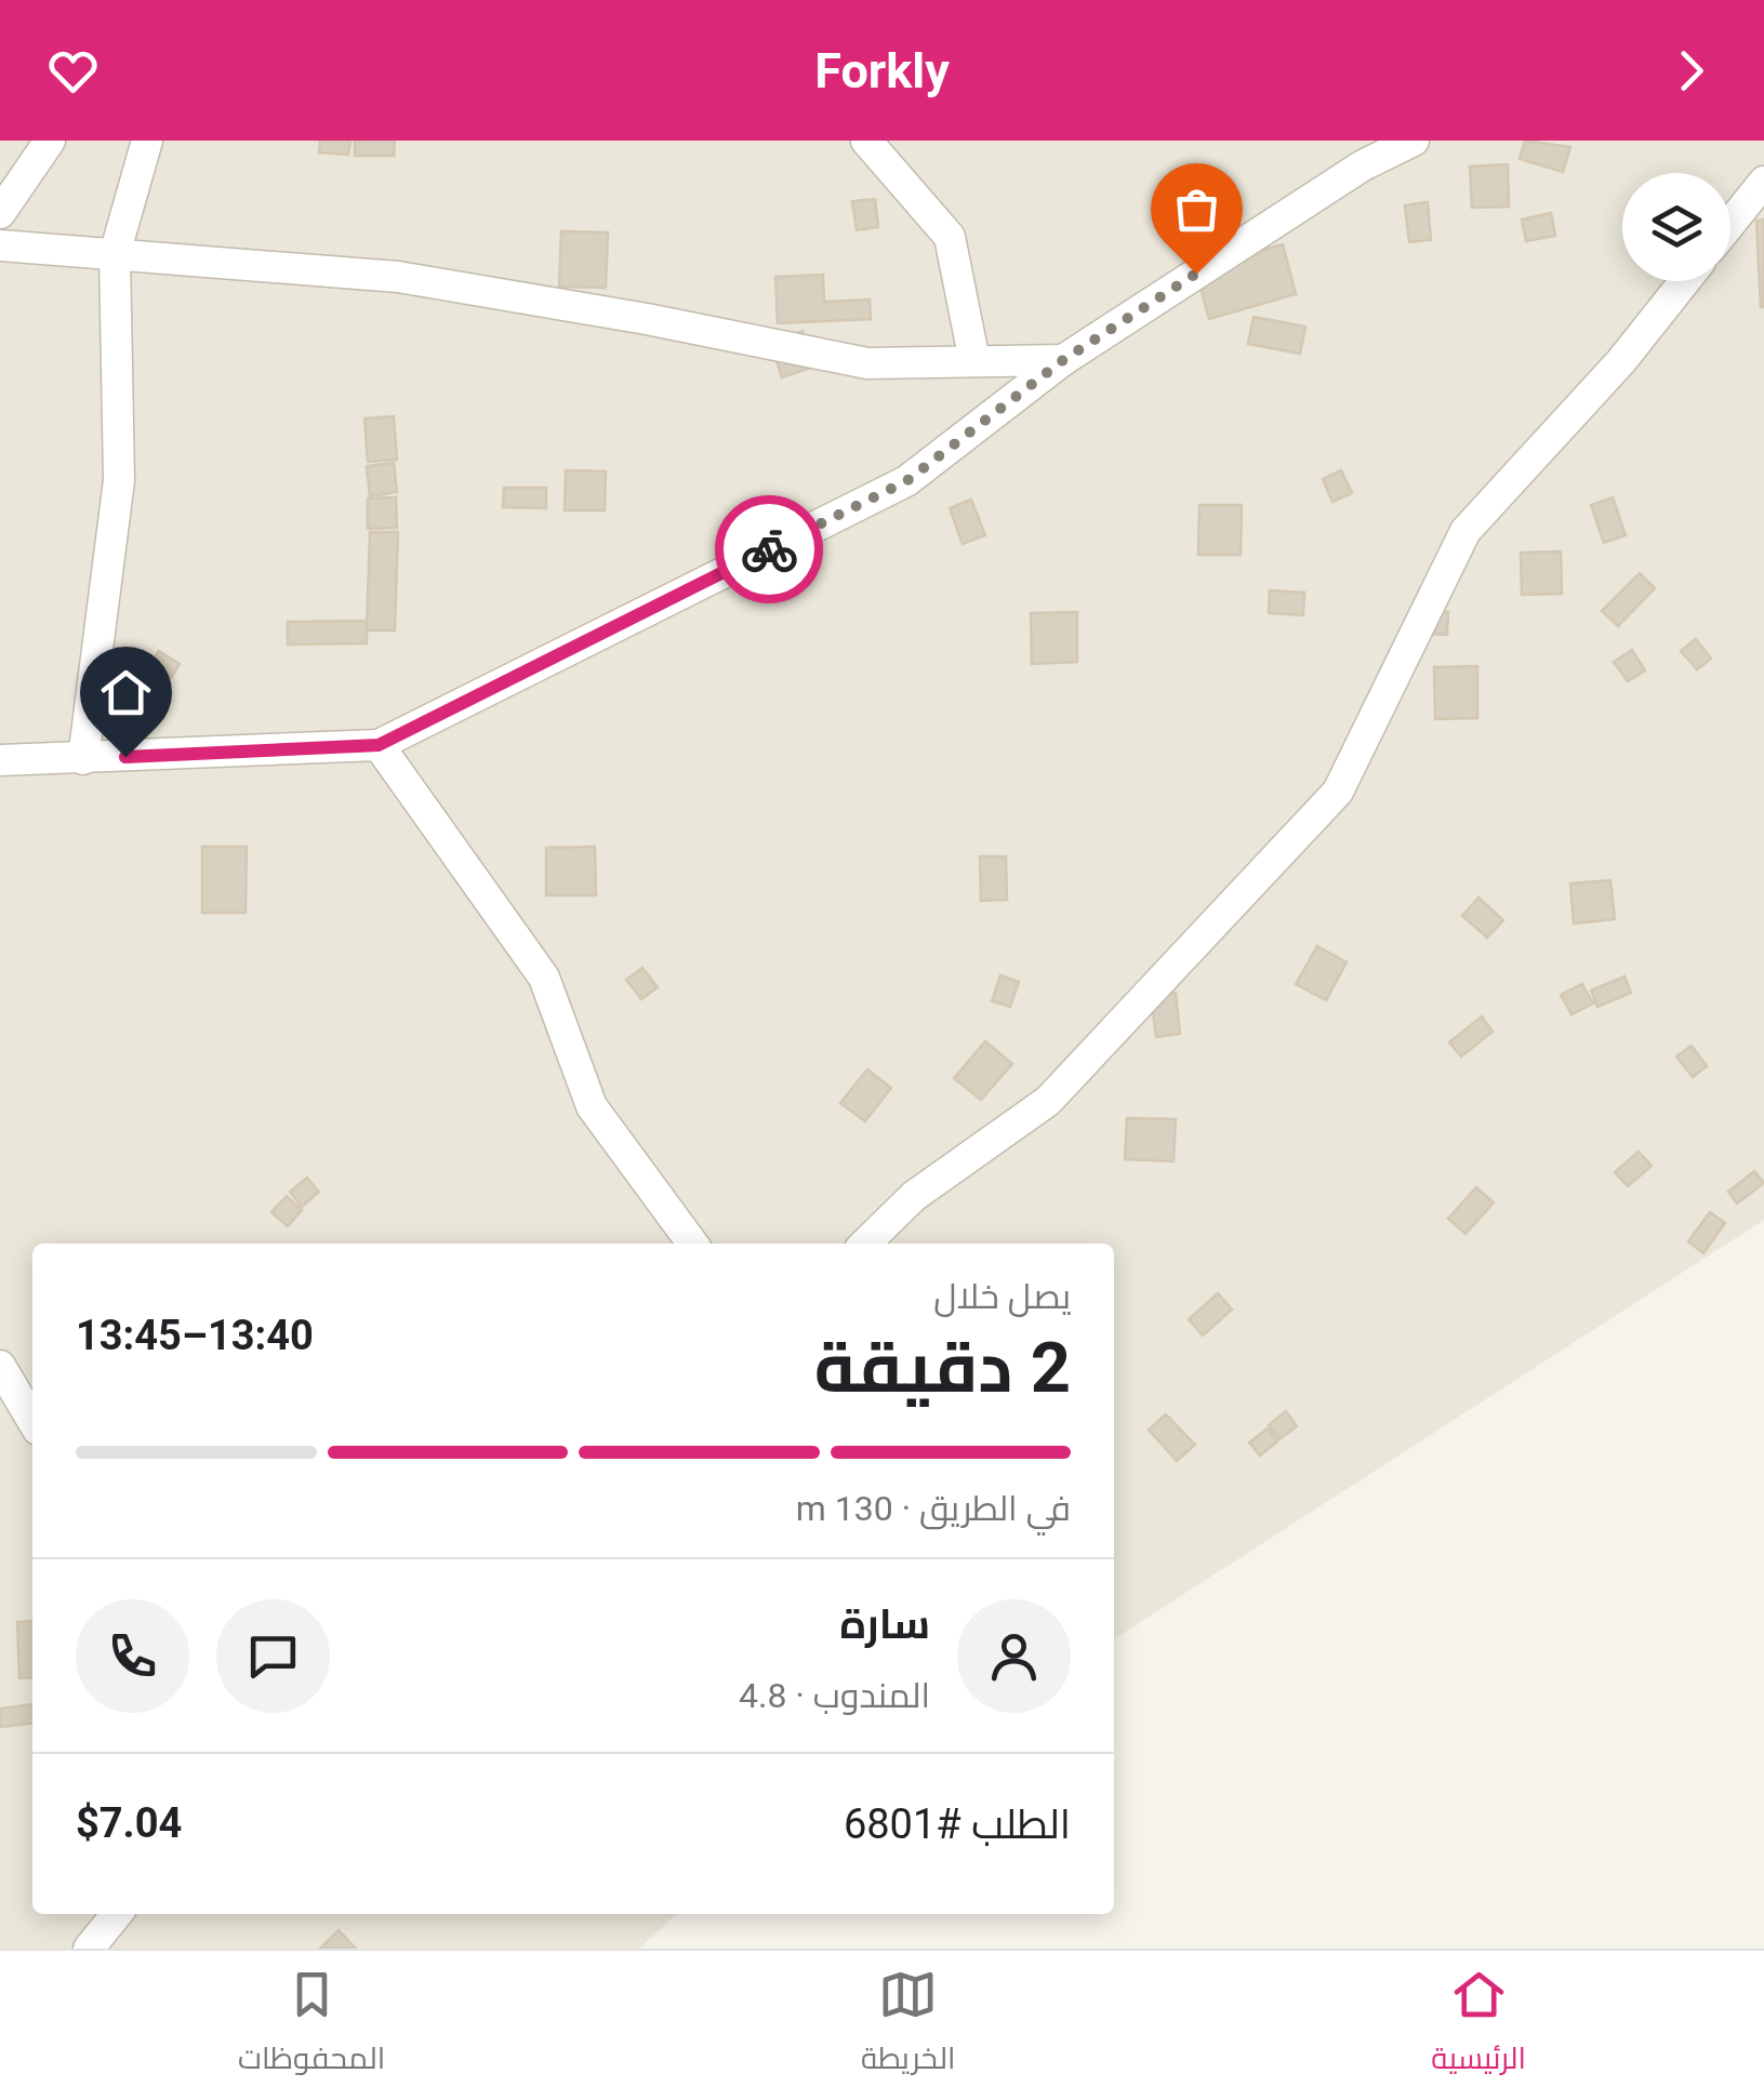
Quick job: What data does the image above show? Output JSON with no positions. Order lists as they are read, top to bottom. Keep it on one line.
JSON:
{"page":{"header":"Forkly","heading":["2 دقيقة","يصل خلال","13:40–13:45"],"panel":["سارة","المندوب · 4.8","الطلب #6801","$7.04"],"bar":"في الطريق · 130 m","tabs":["الرئيسية","الخريطة","المحفوظات"]}}
